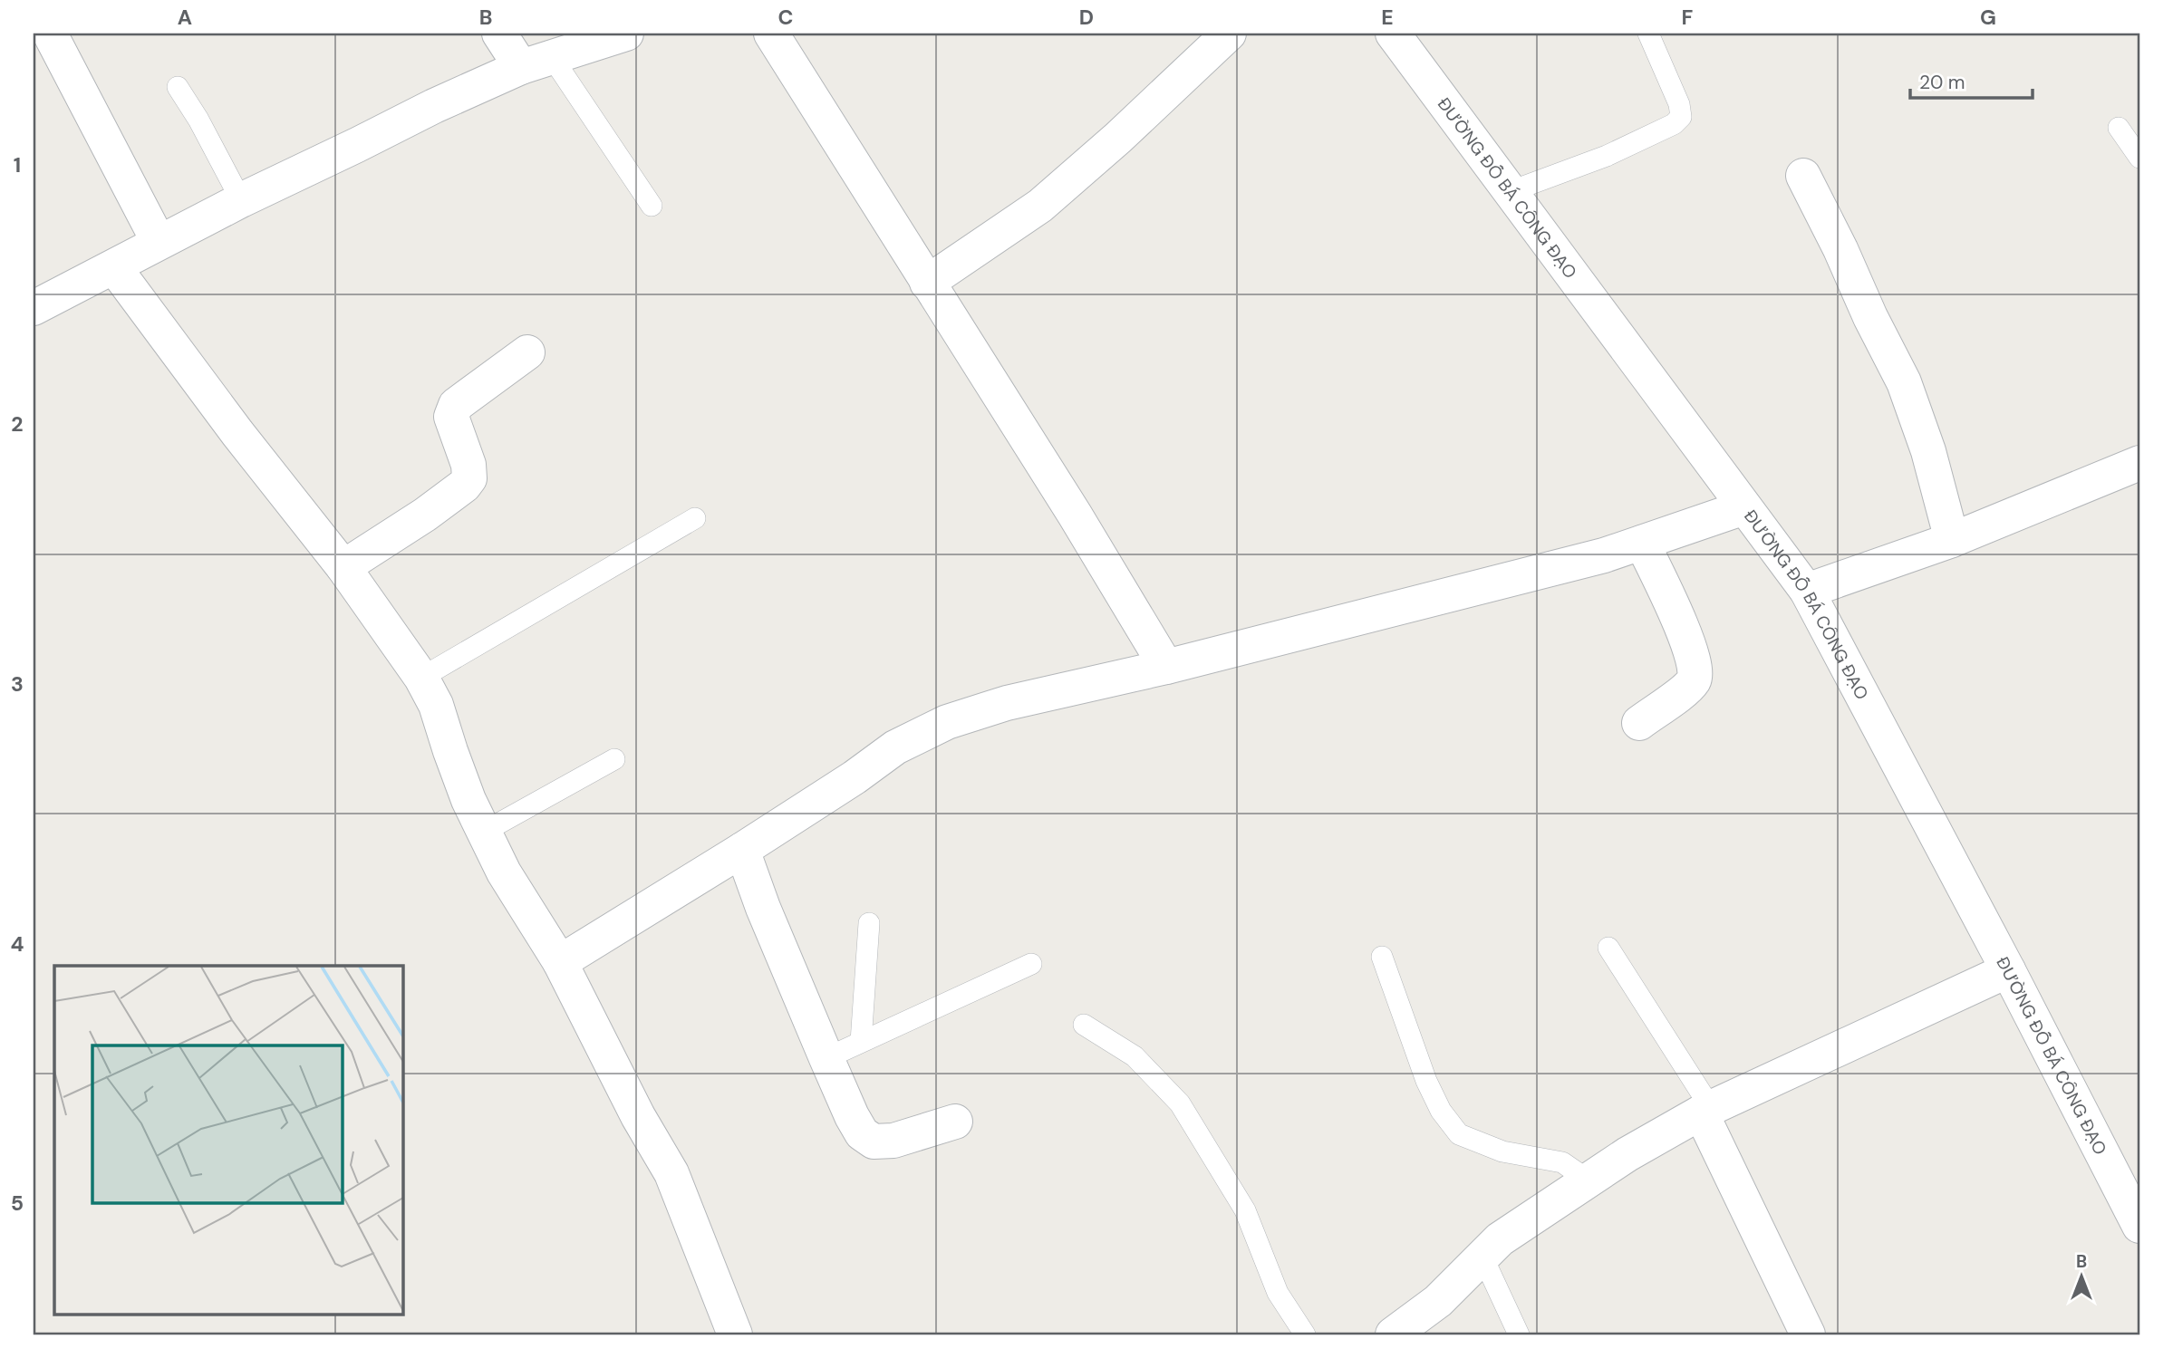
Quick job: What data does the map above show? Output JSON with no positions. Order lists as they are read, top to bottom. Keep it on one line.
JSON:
{"streets":{"street":["ĐƯỜNG ĐỖ BÁ CÔNG ĐẠO"]},"scale_bar":"20 m","north":"top","grid":{"columns":["A","B","C","D","E","F","G"],"rows":["1","2","3","4","5"]}}
